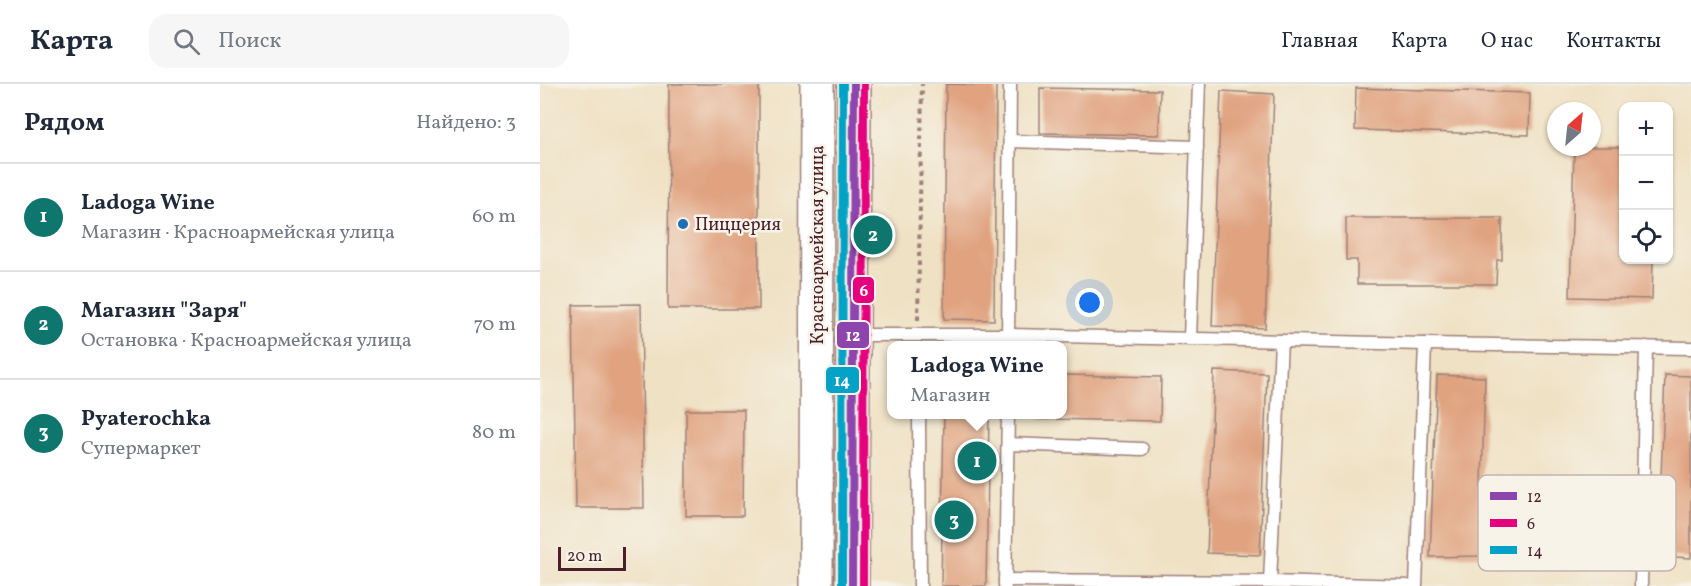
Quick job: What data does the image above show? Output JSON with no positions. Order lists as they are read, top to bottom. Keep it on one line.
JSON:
{"streets":{"main road":["Красноармейская улица"]},"places":["Пиццерия"],"lines":["transit line 12","transit line 6","transit line 14"],"legend":["12","6","14"],"scale_bar":"20 m","north":"top right","page":{"header":"Карта","search":"Поиск","nav":["Главная","Карта","О нас","Контакты"],"heading":["Рядом","Найдено: 3"],"map_buttons":["+","−"],"list":[{"mark":"1","name":"Ladoga Wine","note":"Магазин · Красноармейская улица","value":"60 m"},{"mark":"2","name":"Магазин \"Заря\"","note":"Остановка · Красноармейская улица","value":"70 m"},{"mark":"3","name":"Pyaterochka","note":"Супермаркет","value":"80 m"}],"pins":["2","1","3"],"popup":["Ladoga Wine","Магазин"],"scale":"20 m"}}
